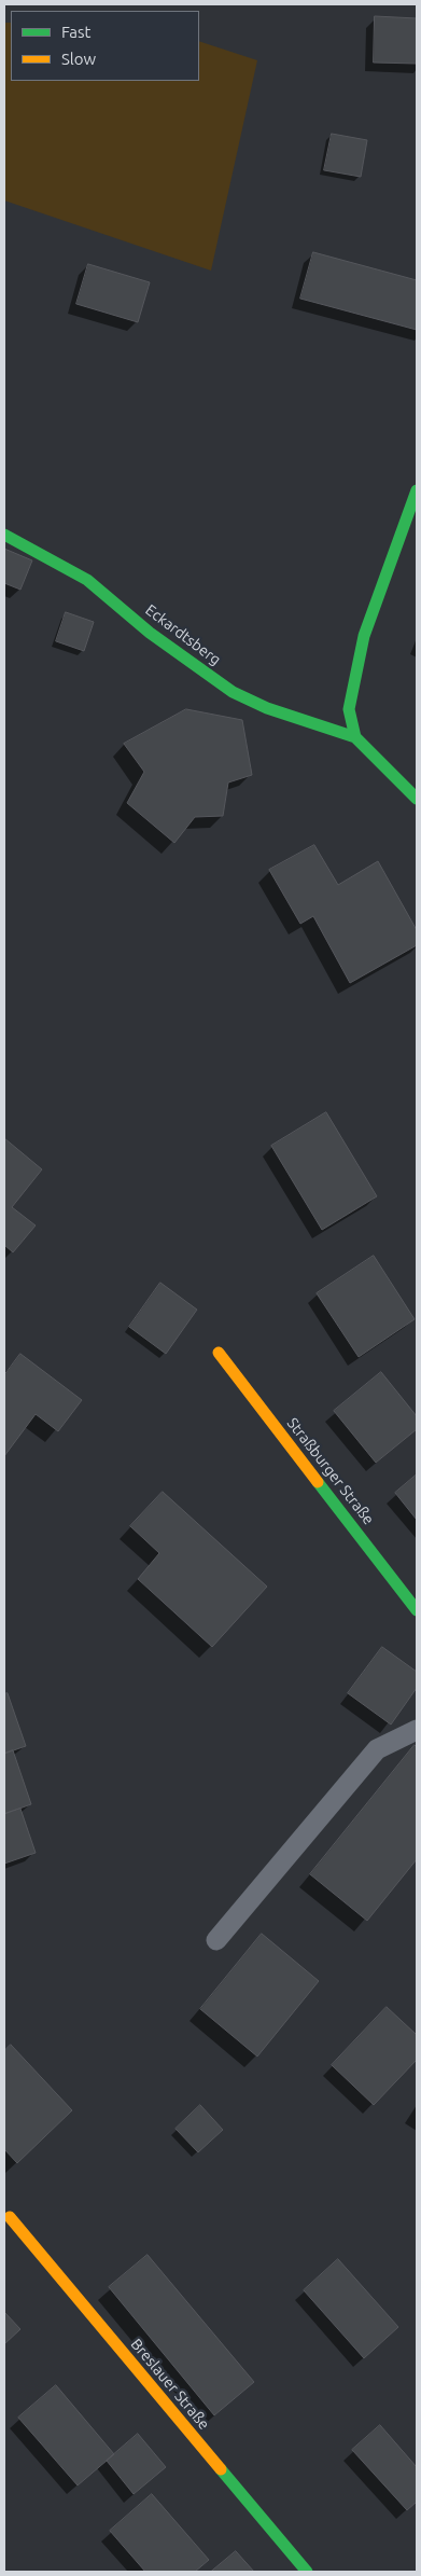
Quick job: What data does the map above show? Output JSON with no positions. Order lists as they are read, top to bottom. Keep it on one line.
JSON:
{"streets":{"street":["Eckardtsberg","Straßburger Straße","Breslauer Straße"]},"legend":["Fast","Slow"]}
